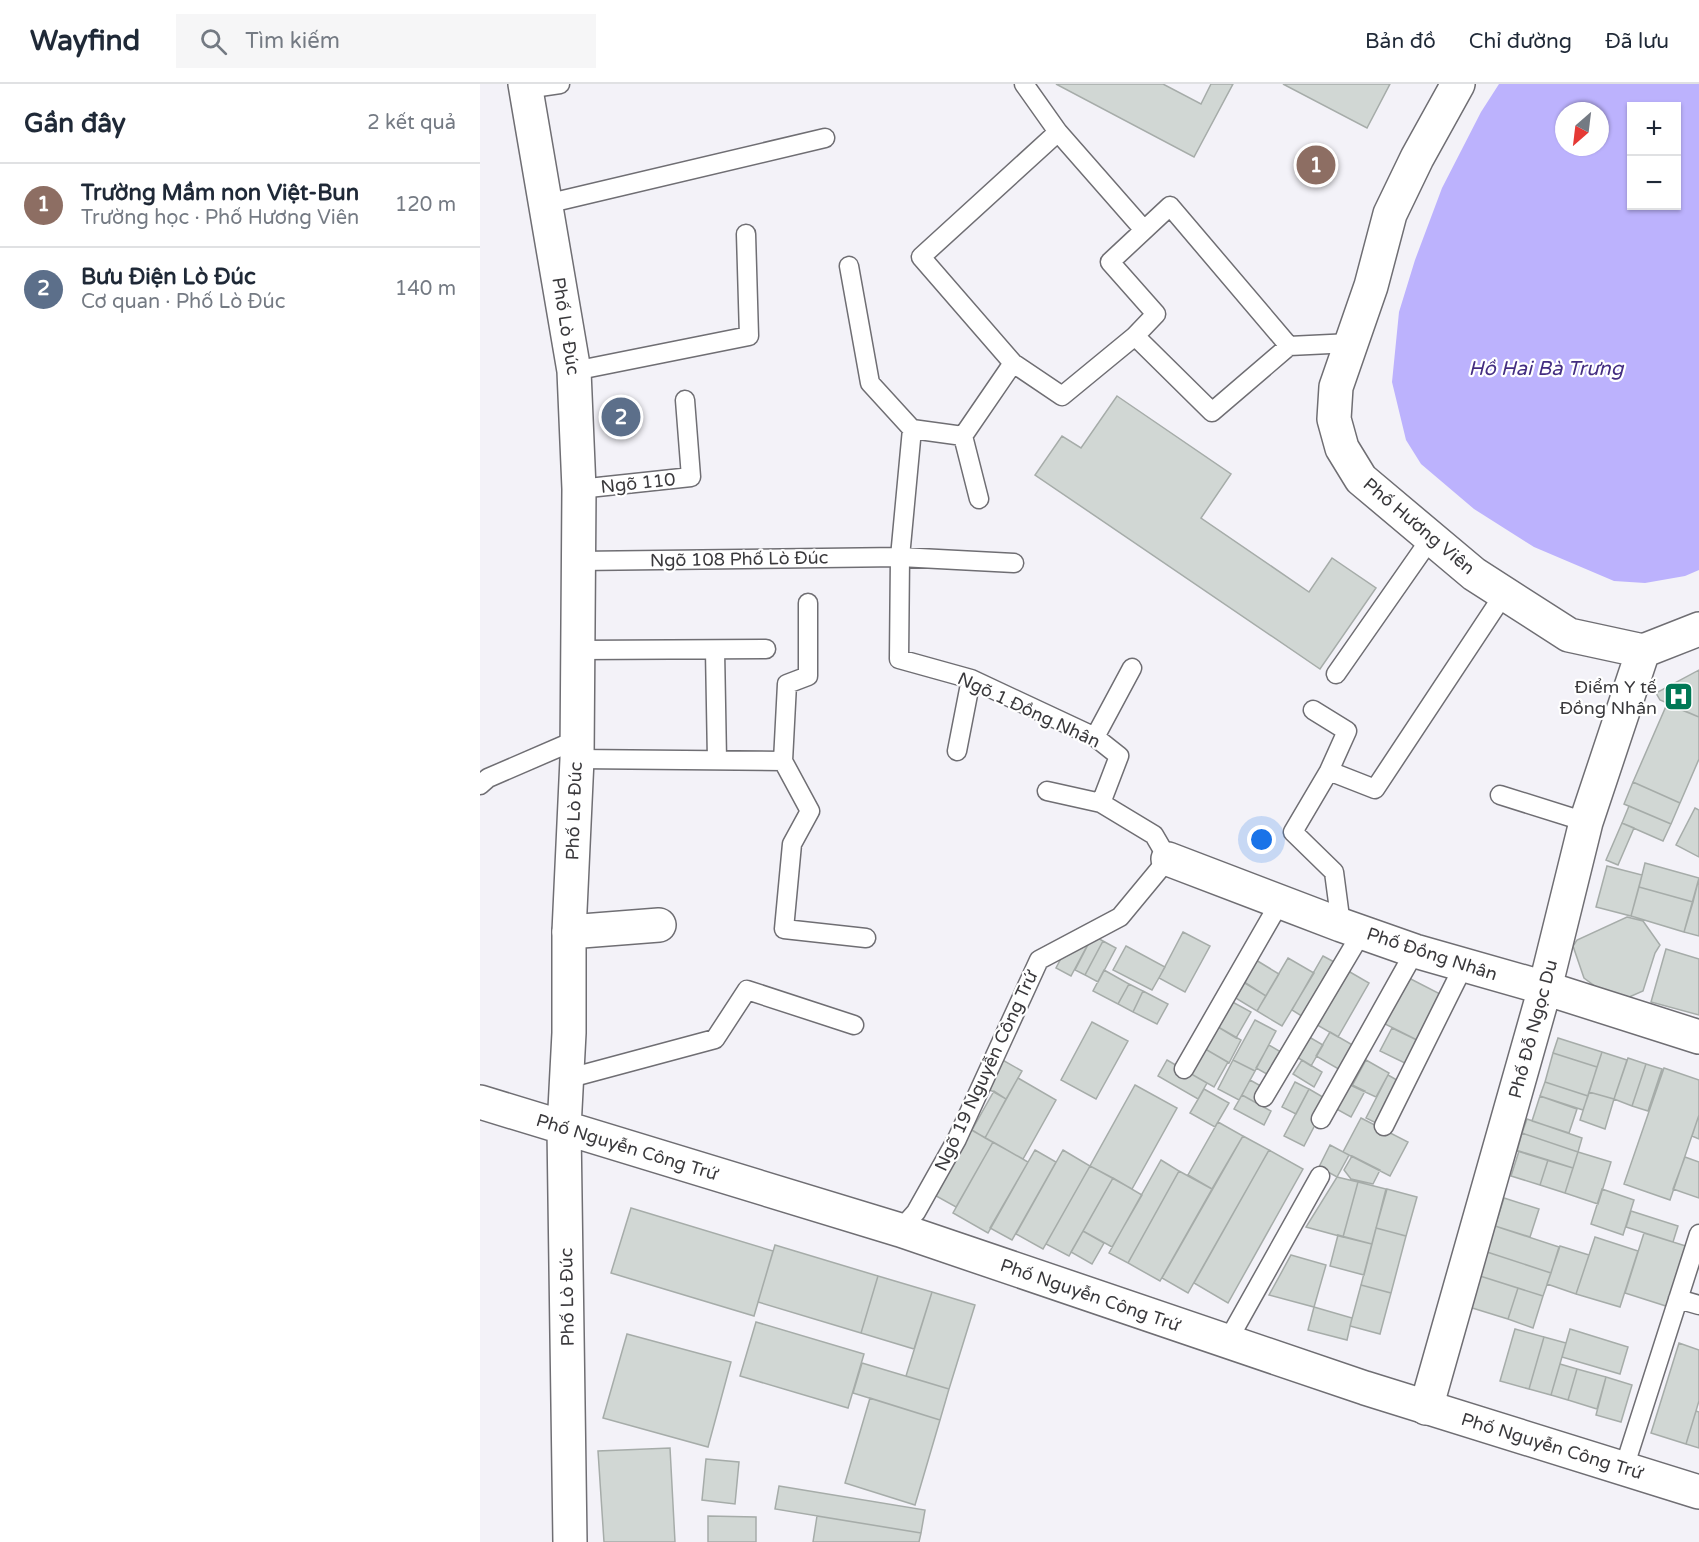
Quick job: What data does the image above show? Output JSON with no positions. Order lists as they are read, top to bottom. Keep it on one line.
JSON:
{"streets":{"street":["Phố Lò Đúc","Phố Hương Viên","Phố Đồng Nhân","Phố Đỗ Ngọc Du","Phố Nguyễn Công Trứ"],"lane":["Ngõ 110","Ngõ 108 Phố Lò Đúc","Ngõ 1 Đồng Nhân","Ngõ 19 Nguyễn Công Trứ"]},"crossings":[["Phố Lò Đúc","Ngõ 110"],["Phố Lò Đúc","Ngõ 108 Phố Lò Đúc"],["Phố Lò Đúc","Phố Nguyễn Công Trứ"],["Phố Hương Viên","Phố Đỗ Ngọc Du"],["Ngõ 108 Phố Lò Đúc","Ngõ 1 Đồng Nhân"],["Phố Đồng Nhân","Phố Đỗ Ngọc Du"],["Phố Đồng Nhân","Ngõ 19 Nguyễn Công Trứ"],["Phố Đỗ Ngọc Du","Phố Nguyễn Công Trứ"],["Ngõ 19 Nguyễn Công Trứ","Phố Nguyễn Công Trứ"]],"water":["Hồ Hai Bà Trưng"],"places":{"hospital":["Điểm Y tế Đồng Nhân"]},"north":"bottom left","page":{"header":"Wayfind","search":"Tìm kiếm","nav":["Bản đồ","Chỉ đường","Đã lưu"],"heading":["Gần đây","2 kết quả"],"map_buttons":["+","−"],"pins":["1","2"],"list":[{"mark":"1","name":"Trường Mầm non Việt-Bun","note":"Trường học · Phố Hương Viên","value":"120 m"},{"mark":"2","name":"Bưu Điện Lò Đúc","note":"Cơ quan · Phố Lò Đúc","value":"140 m"}]}}
